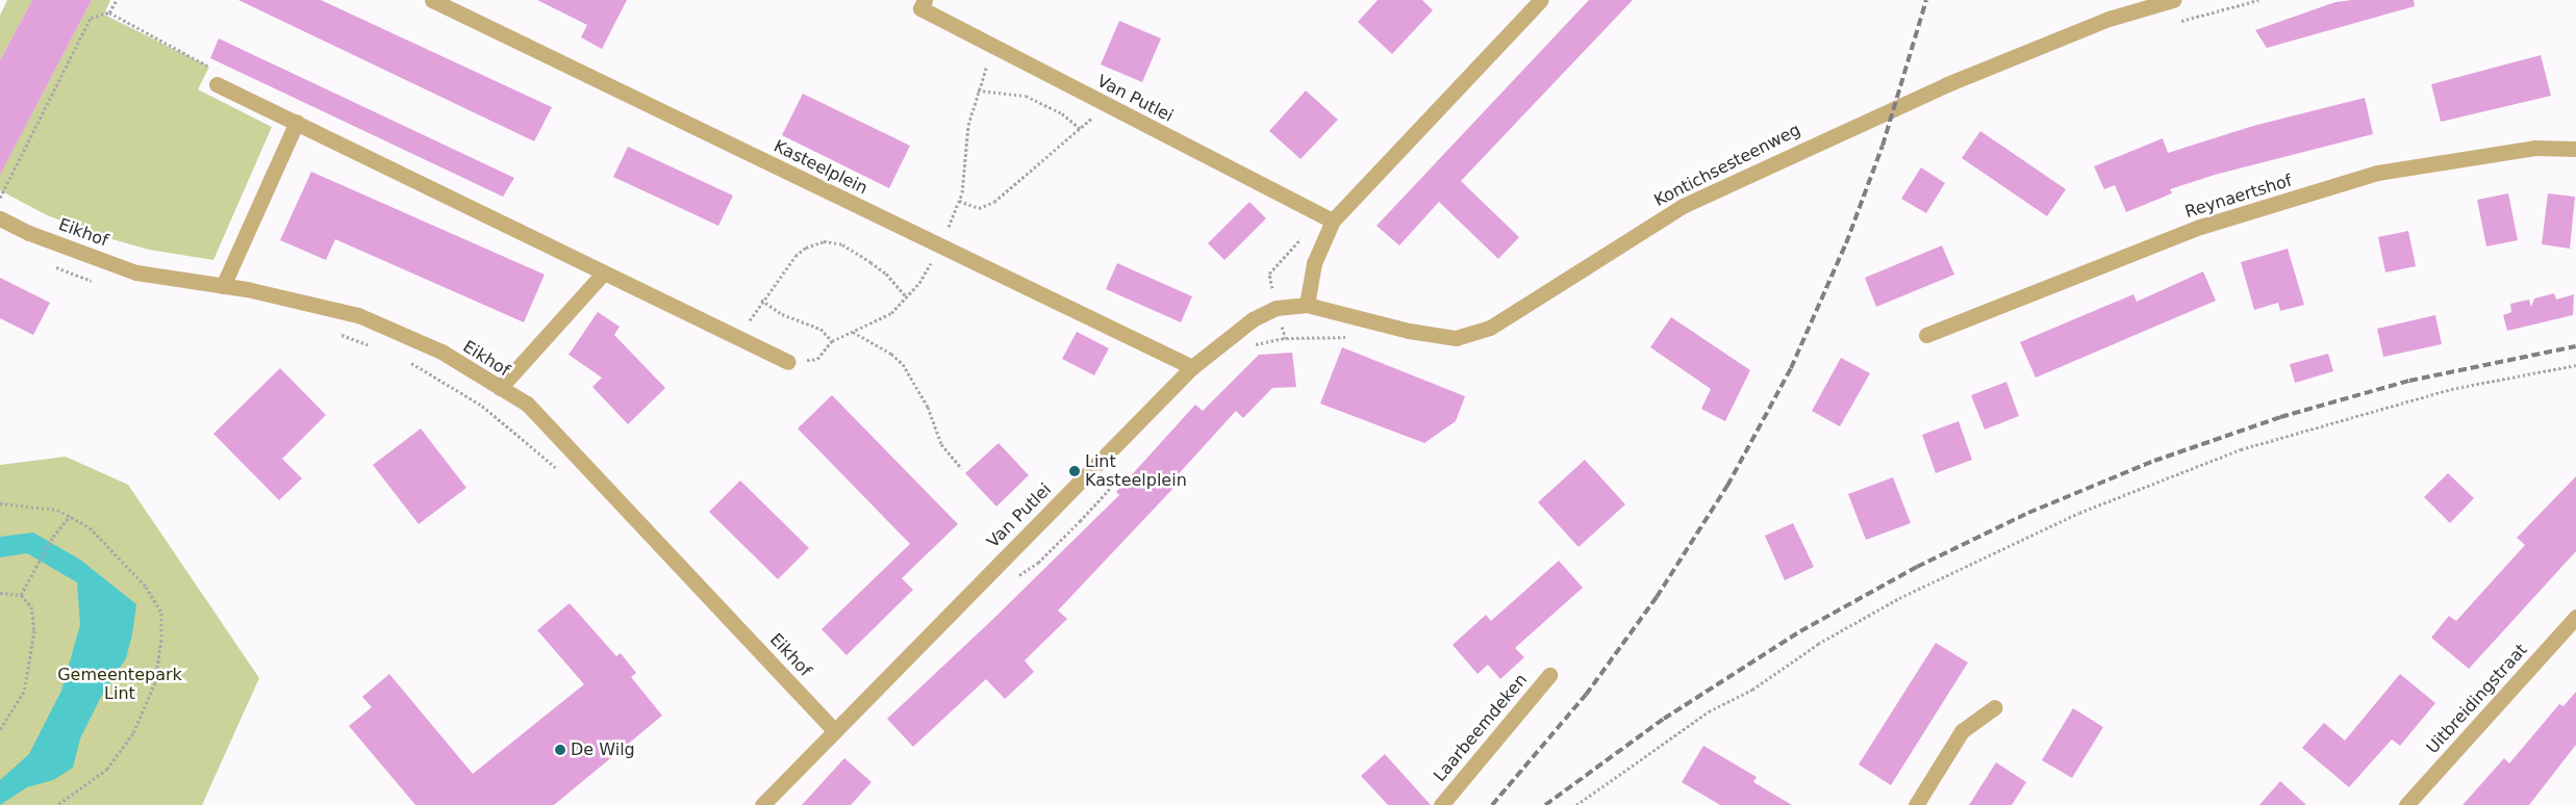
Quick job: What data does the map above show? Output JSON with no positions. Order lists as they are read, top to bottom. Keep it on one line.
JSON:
{"streets":{"street":["Van Putlei","Kontichsesteenweg","Kasteelplein","Reynaertshof","Eikhof","Uitbreidingstraat","Laarbeemdeken"]},"crossings":[["Van Putlei","Kontichsesteenweg"],["Van Putlei","Kasteelplein"],["Van Putlei","Eikhof"]],"parks":["Gemeentepark Lint"],"places":["Lint Kasteelplein","De Wilg"]}
